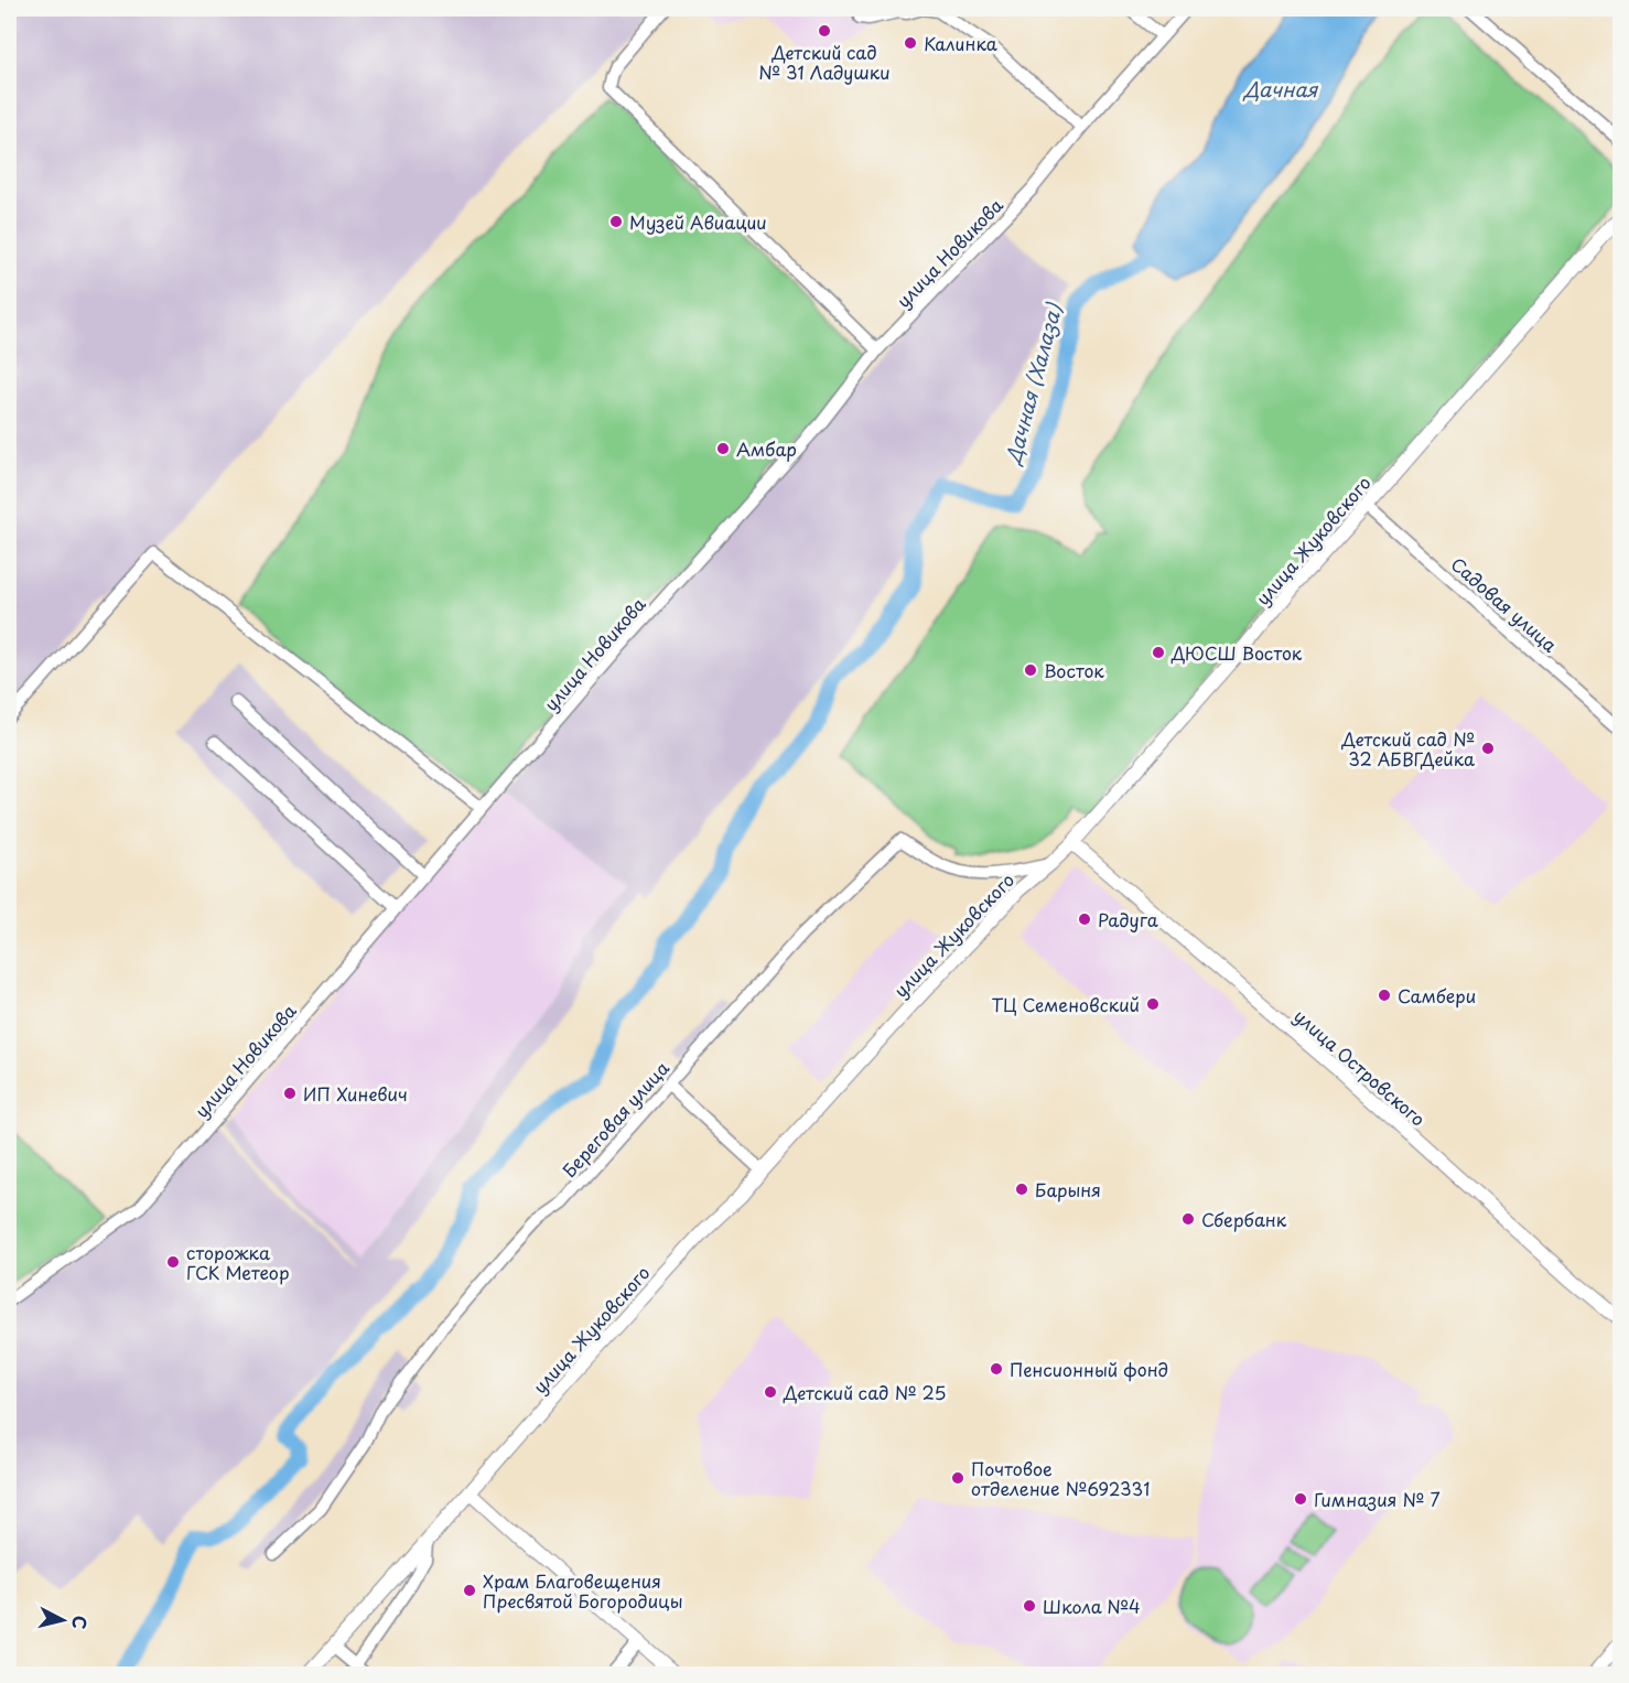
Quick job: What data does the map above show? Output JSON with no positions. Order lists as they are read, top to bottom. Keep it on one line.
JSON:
{"streets":{"main road":["улица Жуковского","улица Островского"],"street":["улица Новикова","Садовая улица","Береговая улица"]},"crossings":[["улица Жуковского","Садовая улица"],["улица Жуковского","улица Островского"],["улица Жуковского","Береговая улица"]],"water":["Дачная","Дачная (Халаза)"],"places":["Детский сад № 31 Ладушки","Калинка","Музей Авиации","Амбар","ДЮСШ Восток","Восток","Детский сад № 32 АБВГДейка","Радуга","Самбери","ТЦ Семеновский","ИП Хиневич","Барыня","Сбербанк","сторожка ГСК Метеор","Пенсионный фонд","Детский сад № 25","Почтовое отделение №692331","Гимназия № 7","Храм Благовещения Пресвятой Богородицы","Школа №4"],"north":"right"}
